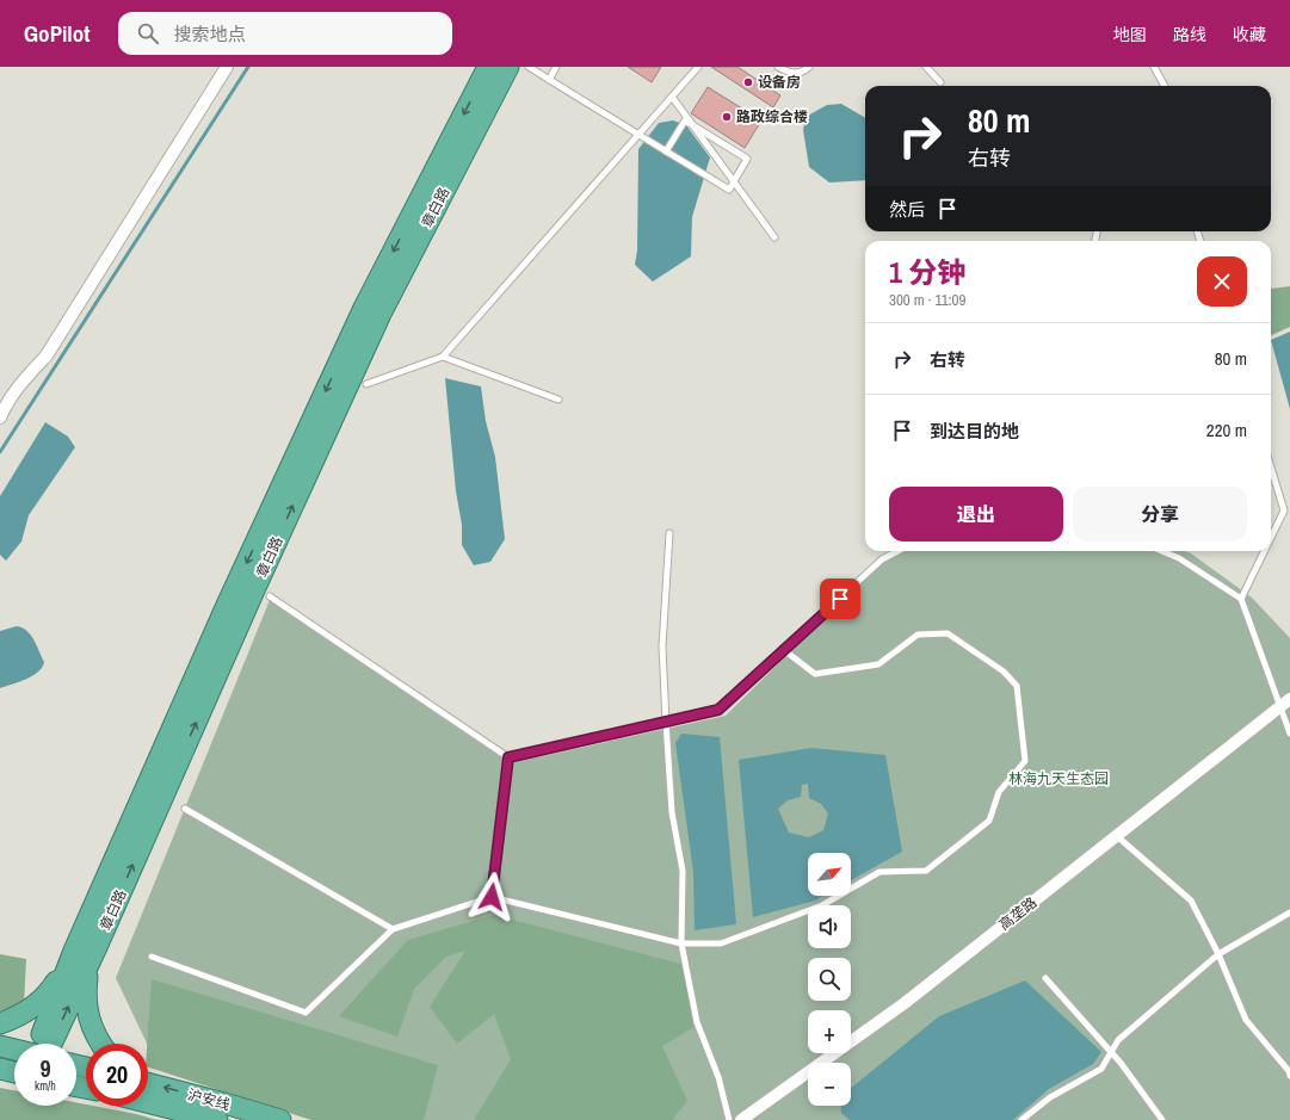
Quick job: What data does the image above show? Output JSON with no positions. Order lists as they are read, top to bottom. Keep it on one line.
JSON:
{"streets":{"highway":["章白路","沪安线"],"street":["高垄路"]},"parks":["林海九天生态园"],"places":["设备房","路政综合楼"],"north":"top right","page":{"header":"GoPilot","search":"搜索地点","nav":["地图","路线","收藏"],"turn":["80 m","右转"],"then":"然后","heading":["1 分钟","300 m · 11:09"],"list":[{"name":"右转","value":"80 m"},{"name":"到达目的地","value":"220 m"}],"buttons":["退出","分享"],"map_buttons":["+","−"],"speed":"9 km/h","limit":"20"}}
